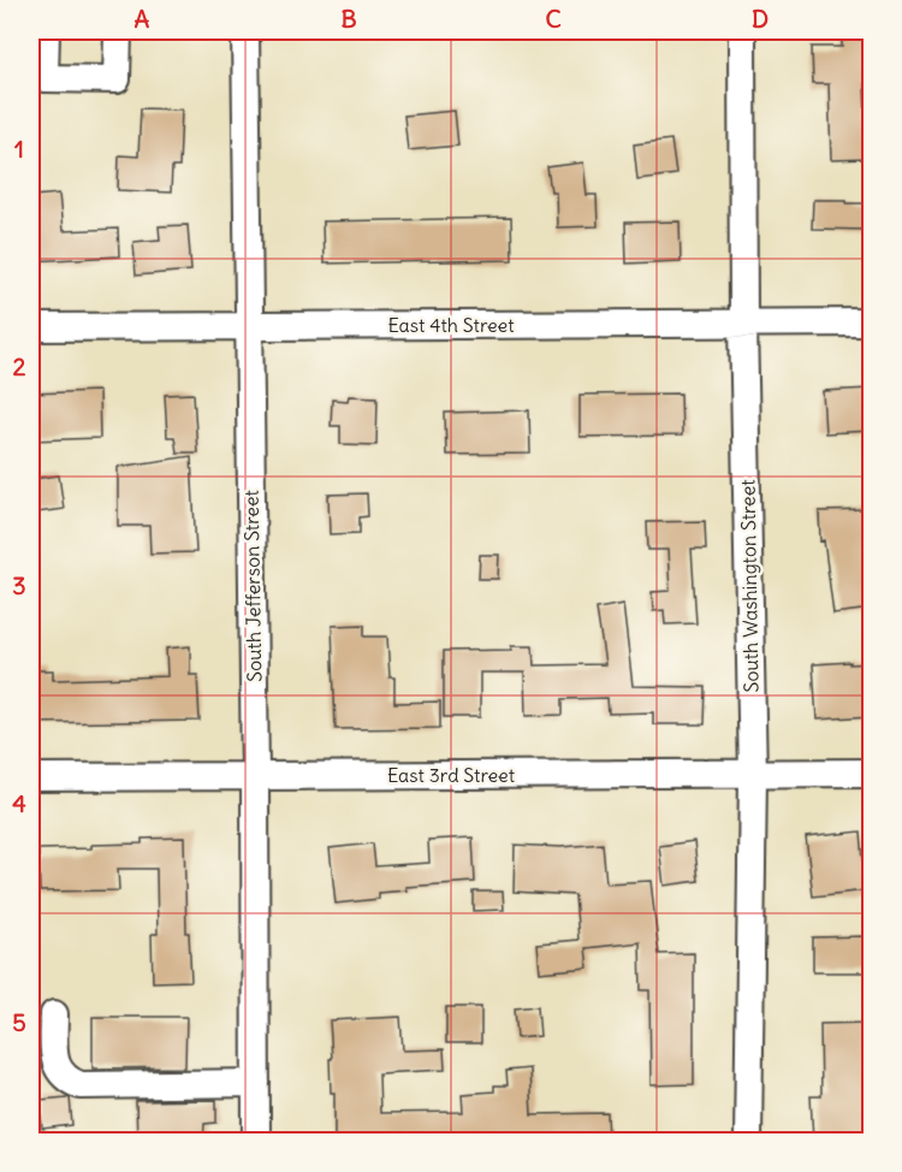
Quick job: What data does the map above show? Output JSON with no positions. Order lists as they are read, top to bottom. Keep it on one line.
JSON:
{"streets":{"street":["East 4th Street","South Jefferson Street","South Washington Street","East 3rd Street"]},"crossings":[["East 4th Street","South Jefferson Street"],["East 4th Street","South Washington Street"],["South Jefferson Street","East 3rd Street"],["South Washington Street","East 3rd Street"]],"grid":{"columns":["A","B","C","D"],"rows":["1","2","3","4","5"]}}
